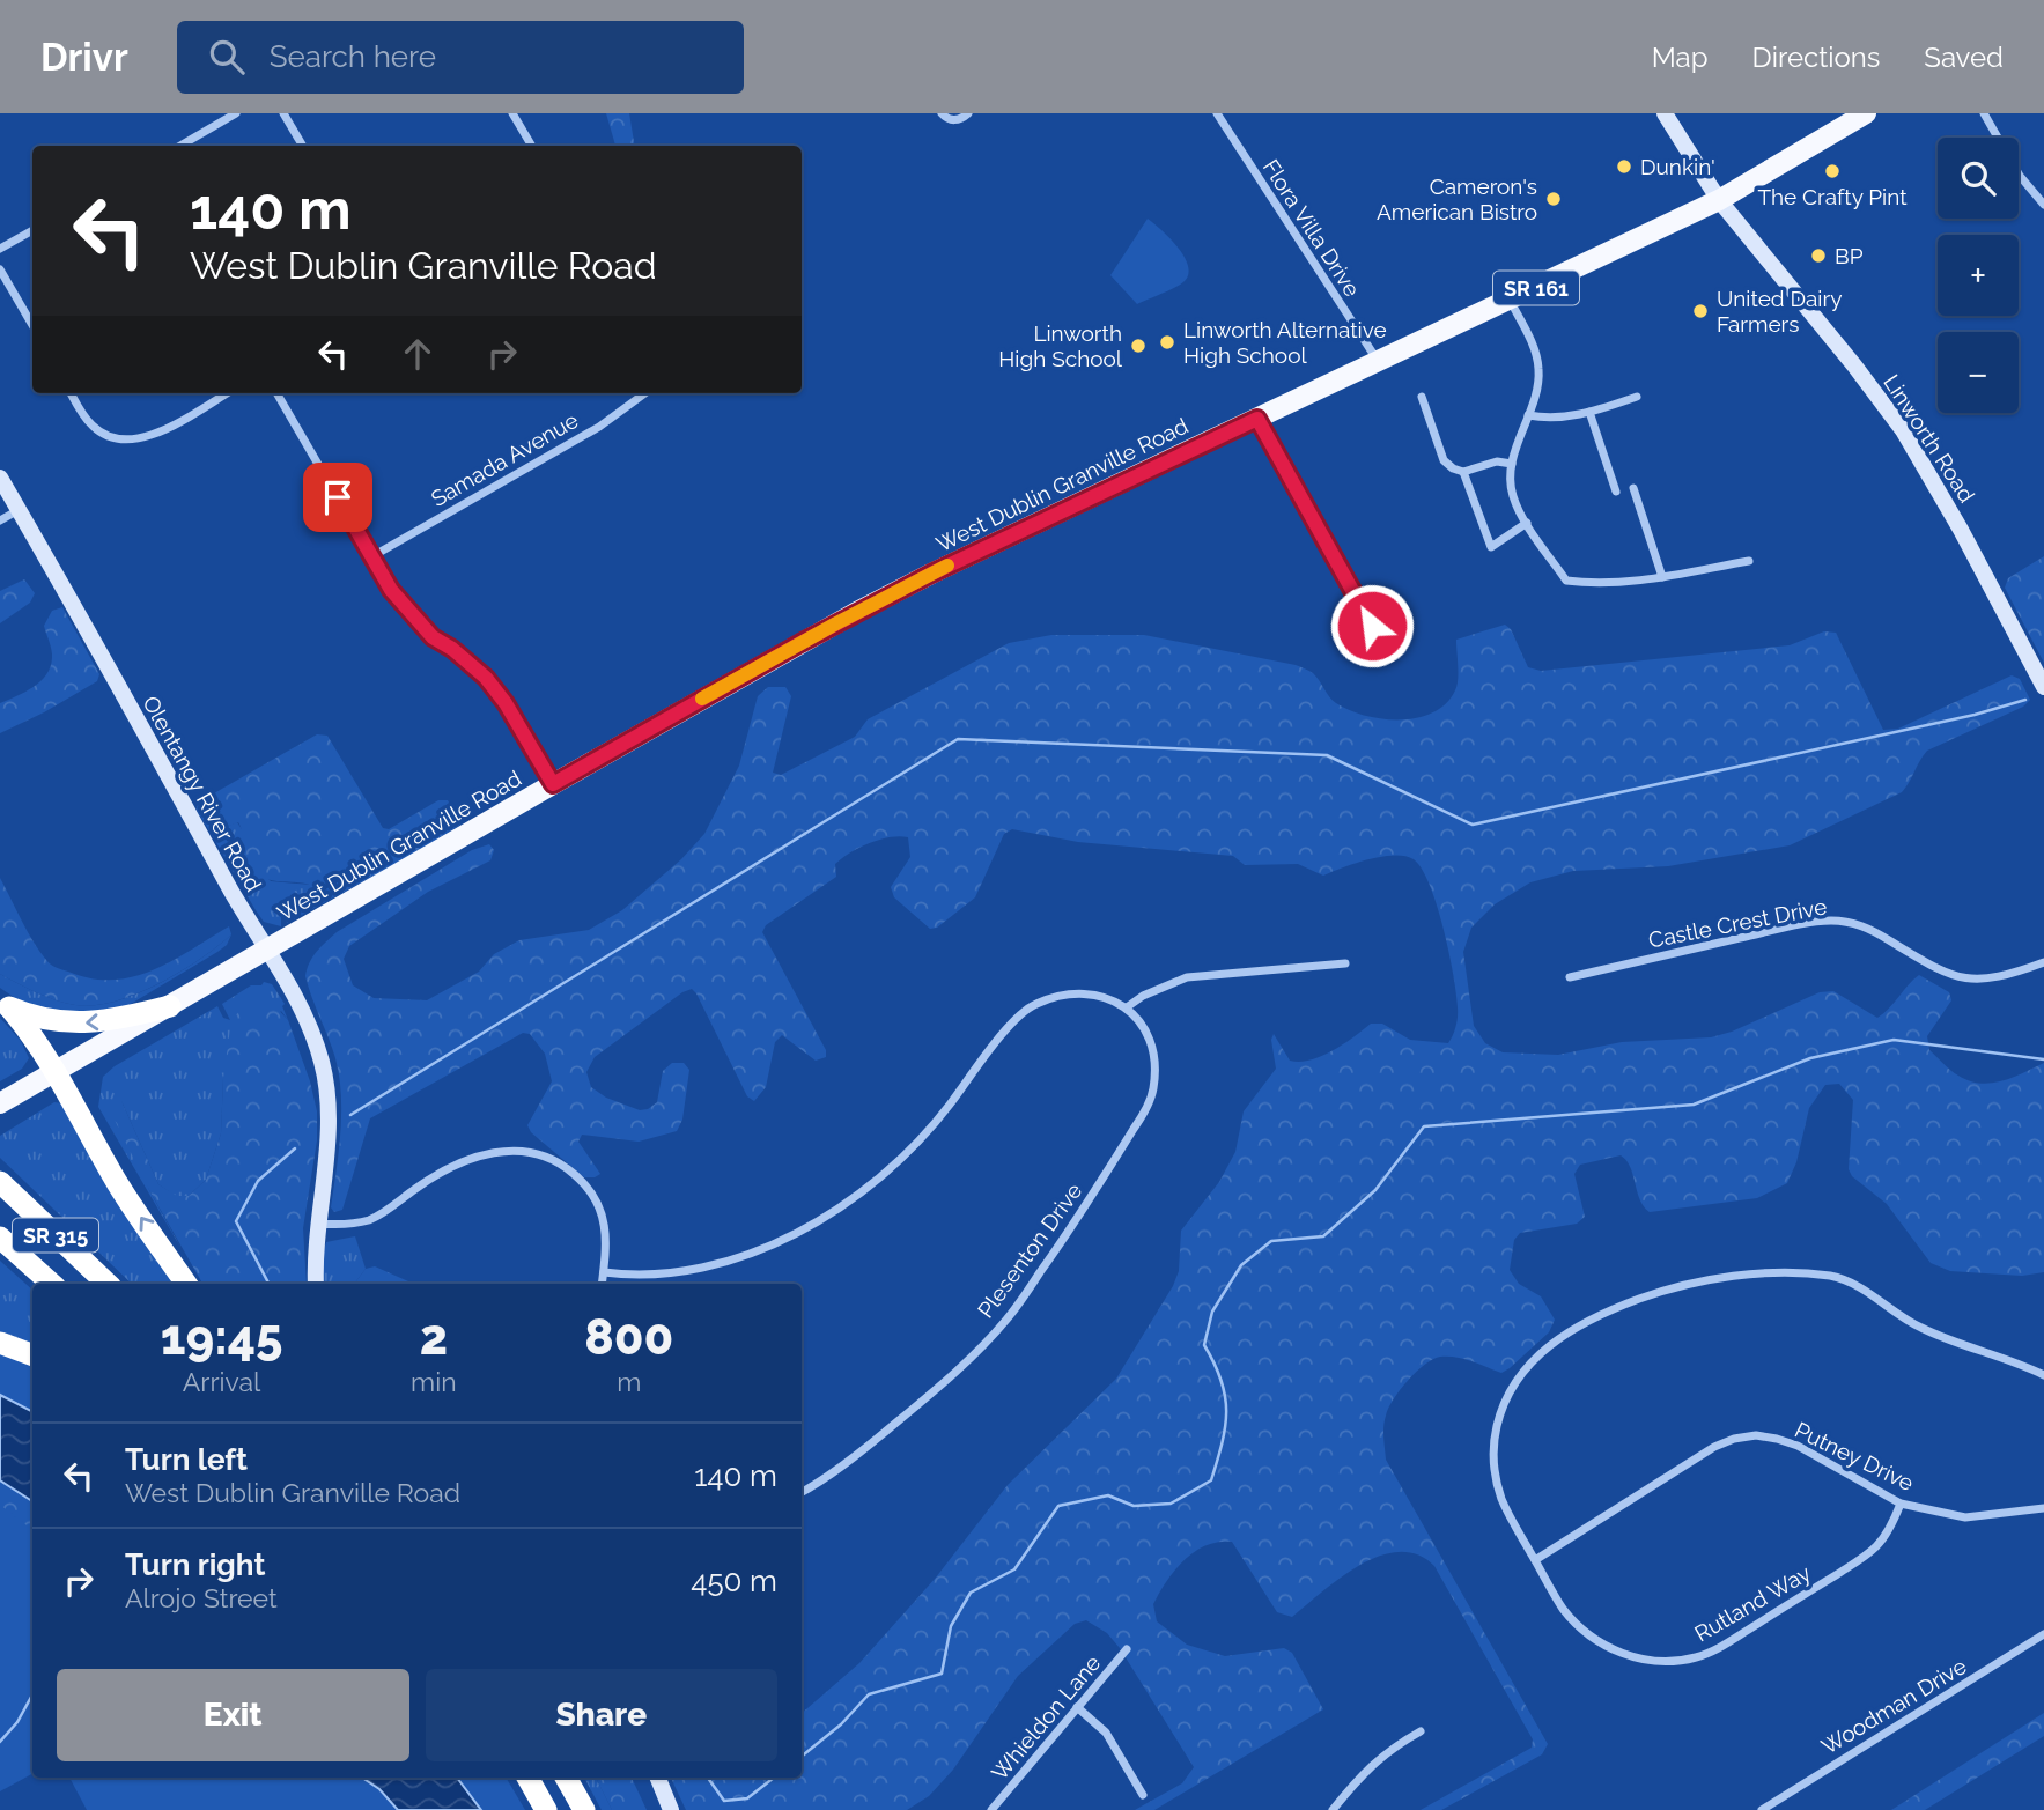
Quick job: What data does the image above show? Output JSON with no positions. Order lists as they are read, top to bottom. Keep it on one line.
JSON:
{"streets":{"highway":["SR 315"],"main road":["SR 161","Linworth Road","West Dublin Granville Road","Olentangy River Road"],"street":["Flora Villa Drive","Samada Avenue","Castle Crest Drive","Plesenton Drive","Putney Drive","Rutland Way","Woodman Drive","Whieldon Lane"]},"crossings":[["Flora Villa Drive","West Dublin Granville Road"],["Linworth Road","West Dublin Granville Road"],["West Dublin Granville Road","Olentangy River Road"],["Putney Drive","Rutland Way"]],"places":["Dunkin'","The Crafty Pint","Cameron's American Bistro","BP","United Dairy Farmers","Linworth Alternative High School","Linworth High School"],"page":{"header":"Drivr","search":"Search here","nav":["Map","Directions","Saved"],"map_buttons":["+","−"],"turn":["140 m","West Dublin Granville Road"],"eta":["19:45","Arrival","2","min","800","m"],"list":[{"name":"Turn left","note":"West Dublin Granville Road","value":"140 m"},{"name":"Turn right","note":"Alrojo Street","value":"450 m"}],"buttons":["Exit","Share"]}}
